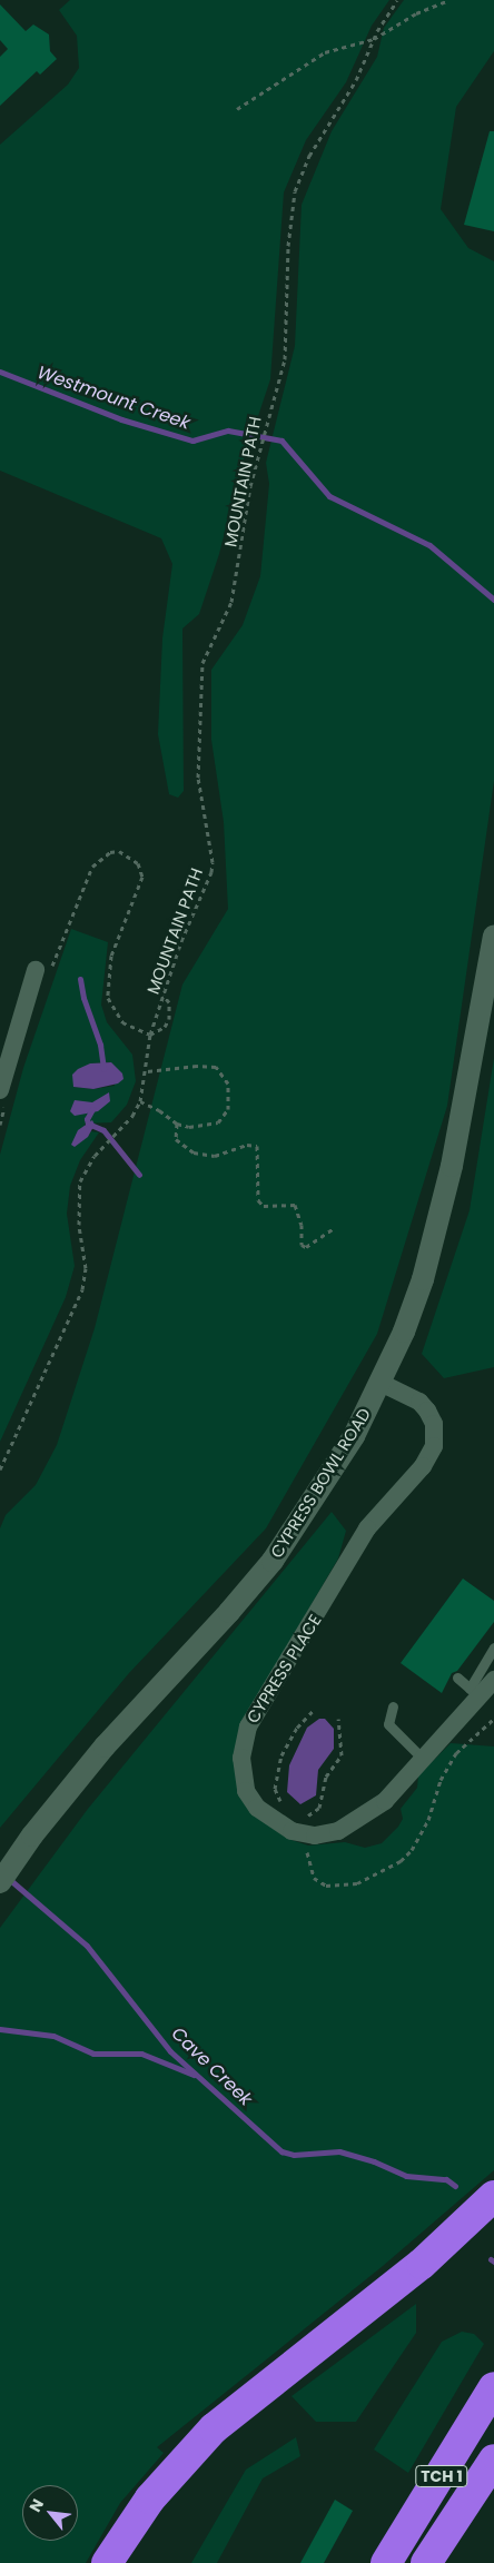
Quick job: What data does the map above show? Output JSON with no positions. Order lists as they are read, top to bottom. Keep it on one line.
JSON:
{"streets":{"highway":["TCH 1"],"street":["CYPRESS BOWL ROAD","CYPRESS PLACE"],"path":["MOUNTAIN PATH"]},"crossings":[["CYPRESS BOWL ROAD","CYPRESS PLACE"]],"water":["Westmount Creek","Cave Creek"],"north":"top left"}
